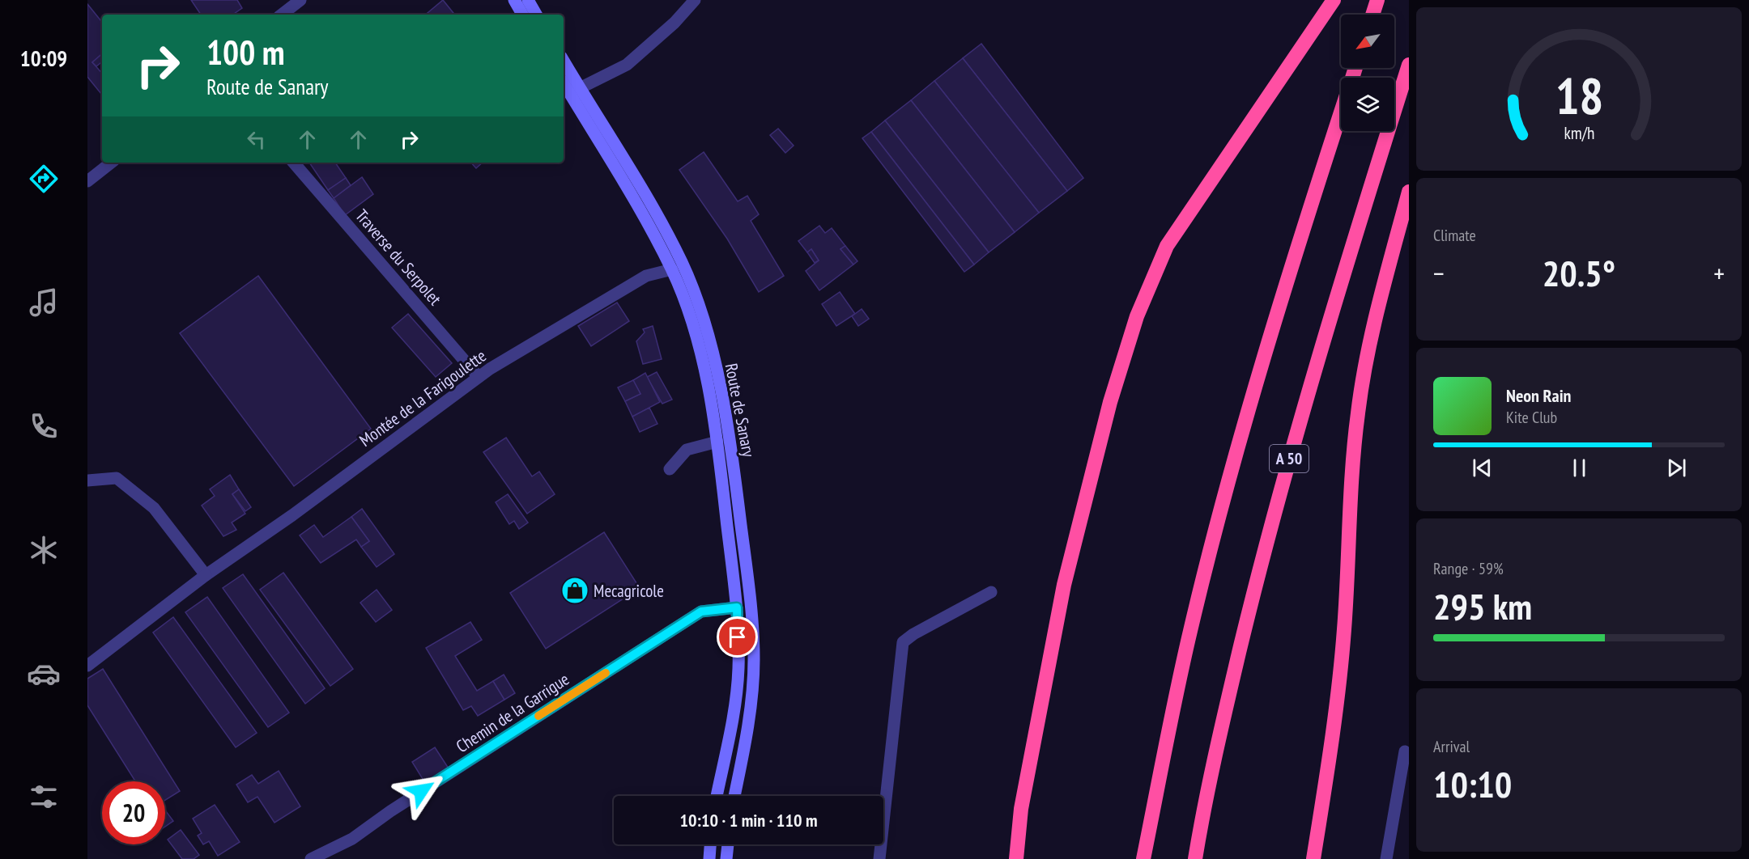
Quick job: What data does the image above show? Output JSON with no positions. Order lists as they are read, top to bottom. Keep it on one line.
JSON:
{"streets":{"highway":["A 50"],"main road":["Route de Sanary"],"lane":["Traverse du Serpolet","Montée de la Farigoulette","Chemin de la Garrigue"]},"crossings":[["Traverse du Serpolet","Montée de la Farigoulette"],["Montée de la Farigoulette","Route de Sanary"],["Route de Sanary","Chemin de la Garrigue"]],"places":{"shop":["Mecagricole"]},"north":"bottom left","page":{"tabs":"10:09","turn":["100 m","Route de Sanary"],"tile":["Climate",["Range · 59%","295 km"],["Arrival","10:10"]],"heat":["−","20.5°","+"],"song":["Neon Rain","Kite Club"],"limit":"20","trip":"10:10 · 1 min · 110 m","gauge":["18","km/h"]}}
